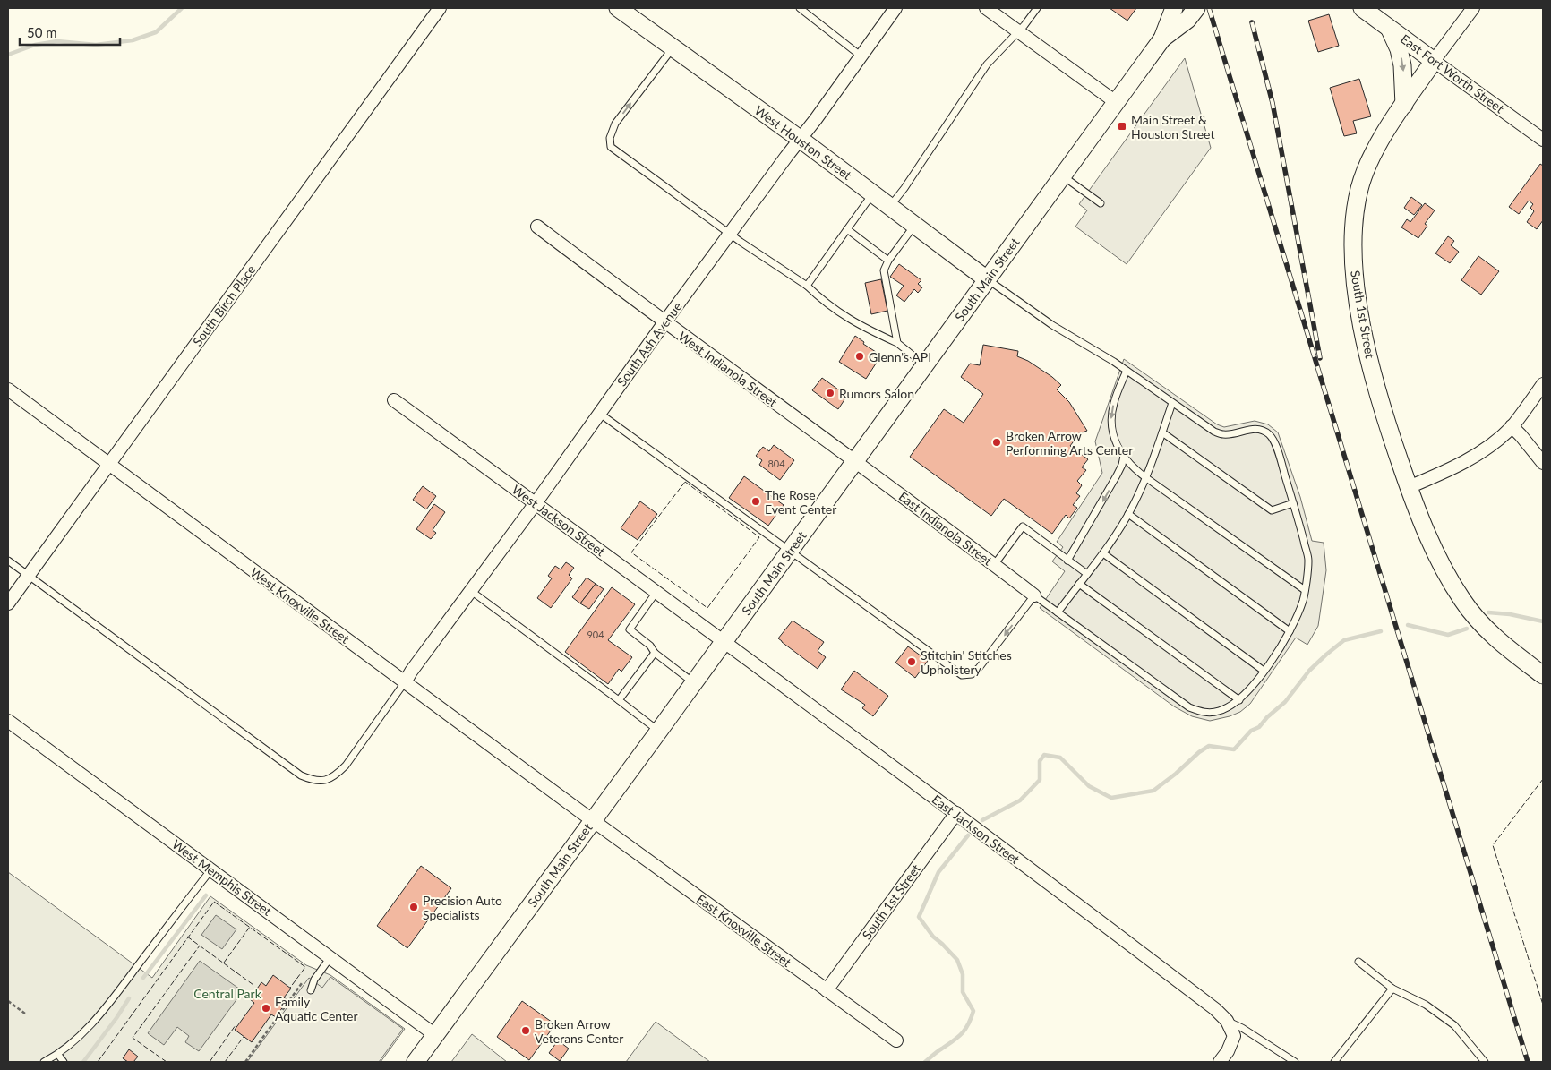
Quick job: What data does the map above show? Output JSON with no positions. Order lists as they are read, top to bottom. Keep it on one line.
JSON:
{"streets":{"street":["East Fort Worth Street","West Houston Street","South Main Street","South Birch Place","South 1st Street","South Ash Avenue","West Indianola Street","West Jackson Street","East Indianola Street","West Knoxville Street","East Jackson Street","West Memphis Street","East Knoxville Street"]},"crossings":[["East Fort Worth Street","South 1st Street"],["West Houston Street","South Main Street"],["West Houston Street","South Ash Avenue"],["South Main Street","West Indianola Street"],["South Main Street","West Jackson Street"],["South Main Street","East Indianola Street"],["South Main Street","West Knoxville Street"],["South Main Street","East Jackson Street"],["South Main Street","West Memphis Street"],["South Main Street","East Knoxville Street"],["South Birch Place","West Knoxville Street"],["South 1st Street","East Jackson Street"],["South 1st Street","East Knoxville Street"],["South Ash Avenue","West Indianola Street"],["South Ash Avenue","West Jackson Street"],["South Ash Avenue","West Knoxville Street"],["West Indianola Street","East Indianola Street"],["West Jackson Street","East Jackson Street"],["West Knoxville Street","East Knoxville Street"]],"parks":["Central Park"],"places":{"transit":["Main Street & Houston Street"],"other":["Glenn's API","Rumors Salon","Broken Arrow Performing Arts Center","The Rose Event Center","Stitchin' Stitches Upholstery","Precision Auto Specialists","Family Aquatic Center","Broken Arrow Veterans Center"]},"house_numbers":["804","904"],"scale_bar":"50 m"}
